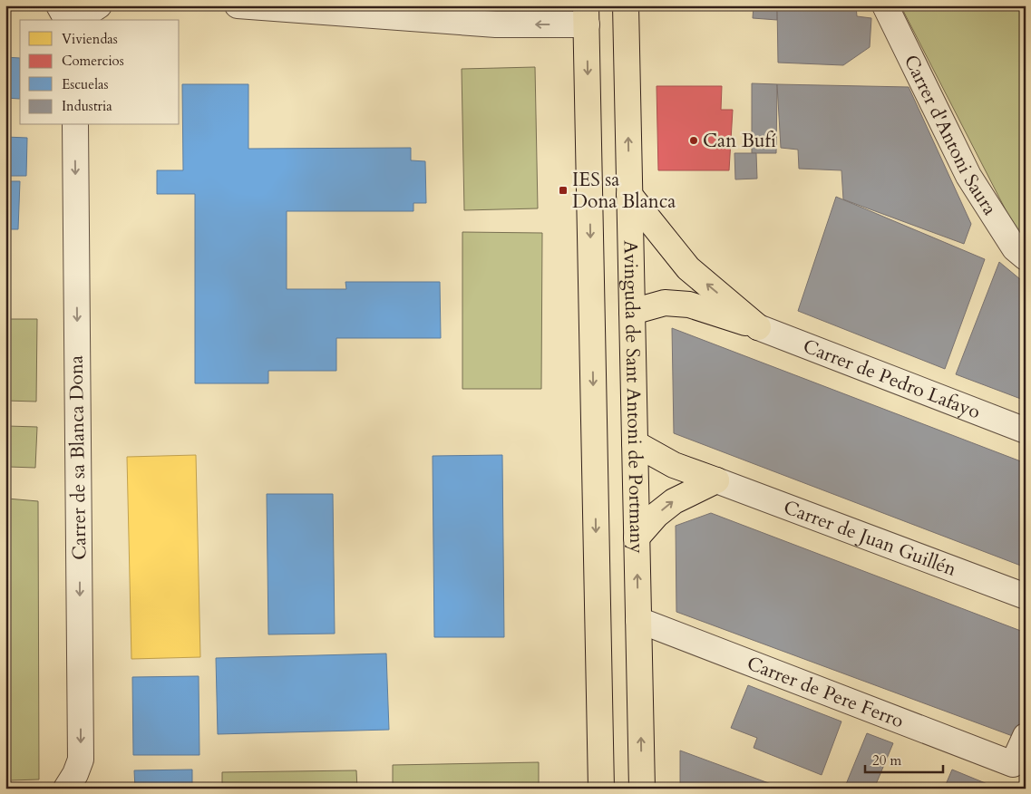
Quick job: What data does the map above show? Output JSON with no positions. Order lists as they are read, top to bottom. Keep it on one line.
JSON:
{"streets":{"main road":["Avinguda de Sant Antoni de Portmany"],"street":["Carrer d'Antoni Saura","Carrer de Pedro Lafayo","Carrer de sa Blanca Dona","Carrer de Juan Guillén","Carrer de Pere Ferro"]},"crossings":[["Avinguda de Sant Antoni de Portmany","Carrer de Pere Ferro"]],"one_way":["Carrer de sa Blanca Dona"],"places":{"other":["Can Bufí"],"transit":["IES sa Dona Blanca"]},"legend":["Viviendas","Comercios","Escuelas","Industria"],"scale_bar":"20 m"}
